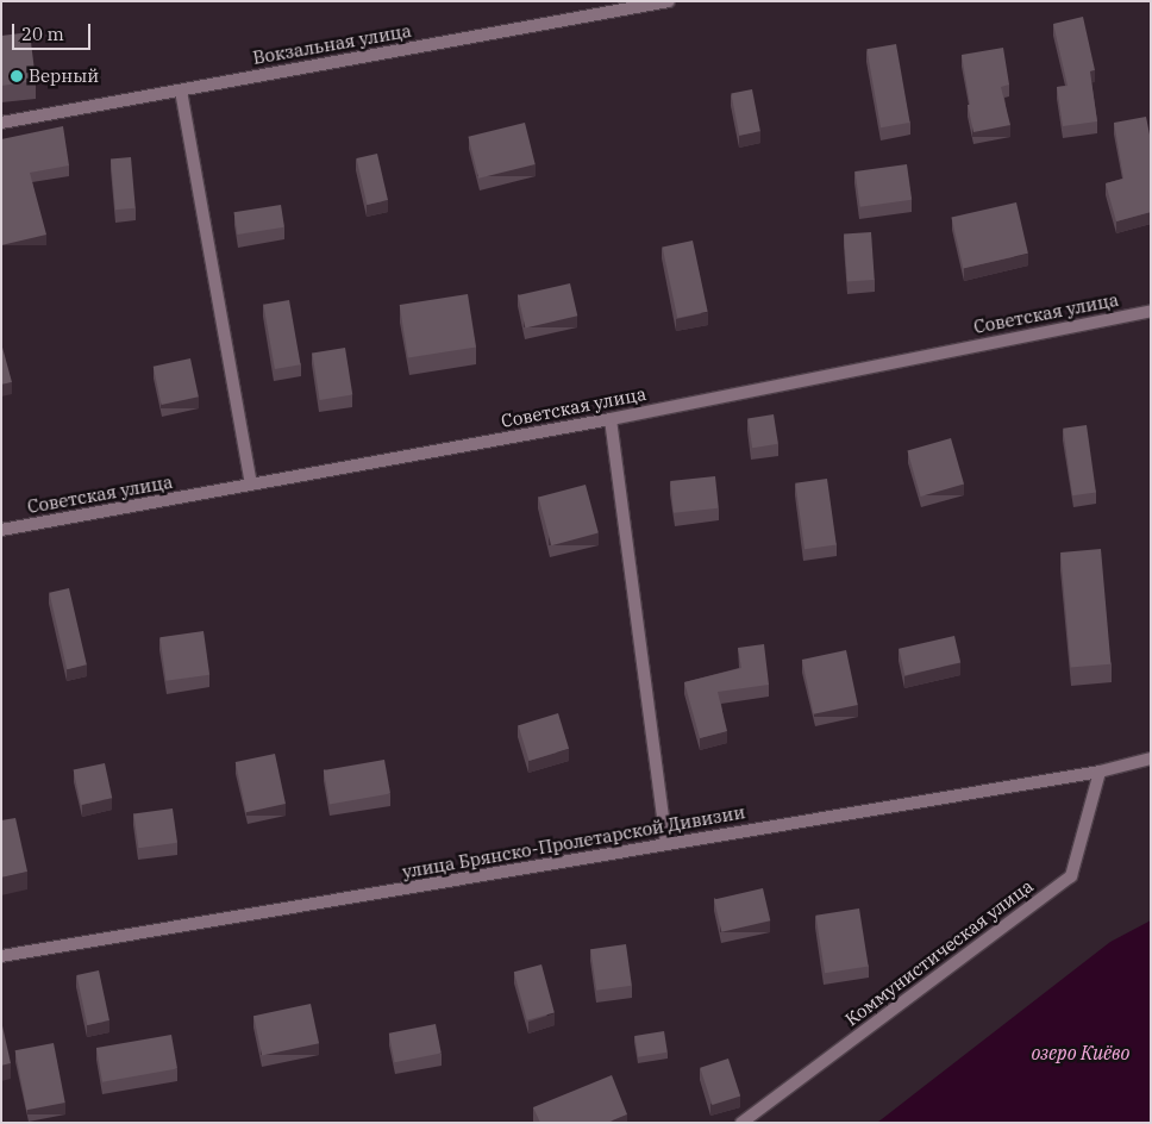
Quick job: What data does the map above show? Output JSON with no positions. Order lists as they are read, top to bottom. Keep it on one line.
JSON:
{"streets":{"street":["Вокзальная улица","Советская улица","улица Брянско-Пролетарской Дивизии","Коммунистическая улица"]},"crossings":[["улица Брянско-Пролетарской Дивизии","Коммунистическая улица"]],"water":["озеро Киёво"],"places":["Верный"],"scale_bar":"20 m"}
